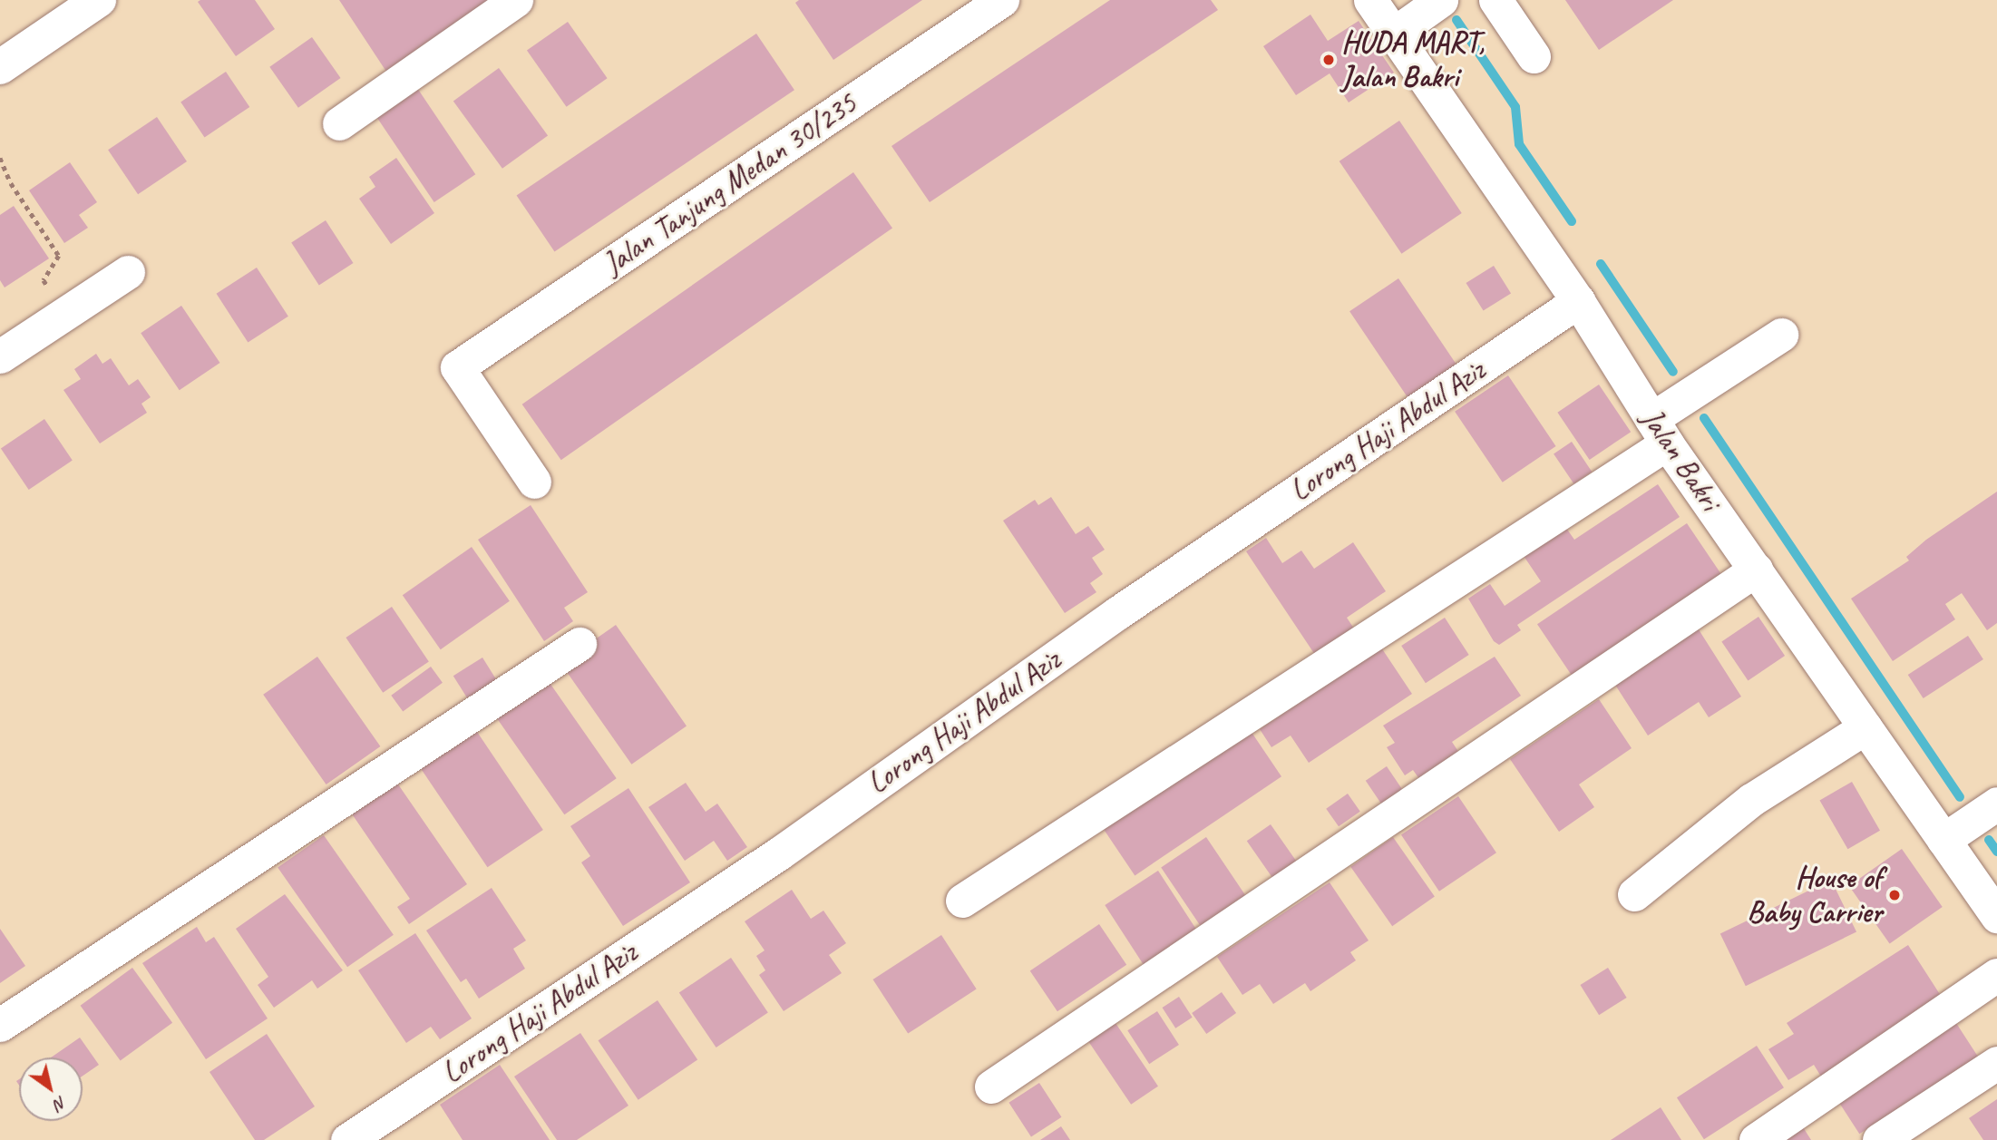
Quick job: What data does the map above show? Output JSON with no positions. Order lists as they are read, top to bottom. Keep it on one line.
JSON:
{"streets":{"street":["Jalan Tanjung Medan 30/235","Lorong Haji Abdul Aziz","Jalan Bakri"]},"crossings":[["Lorong Haji Abdul Aziz","Jalan Bakri"]],"places":["HUDA MART, Jalan Bakri","House of Baby Carrier"],"north":"bottom right"}
